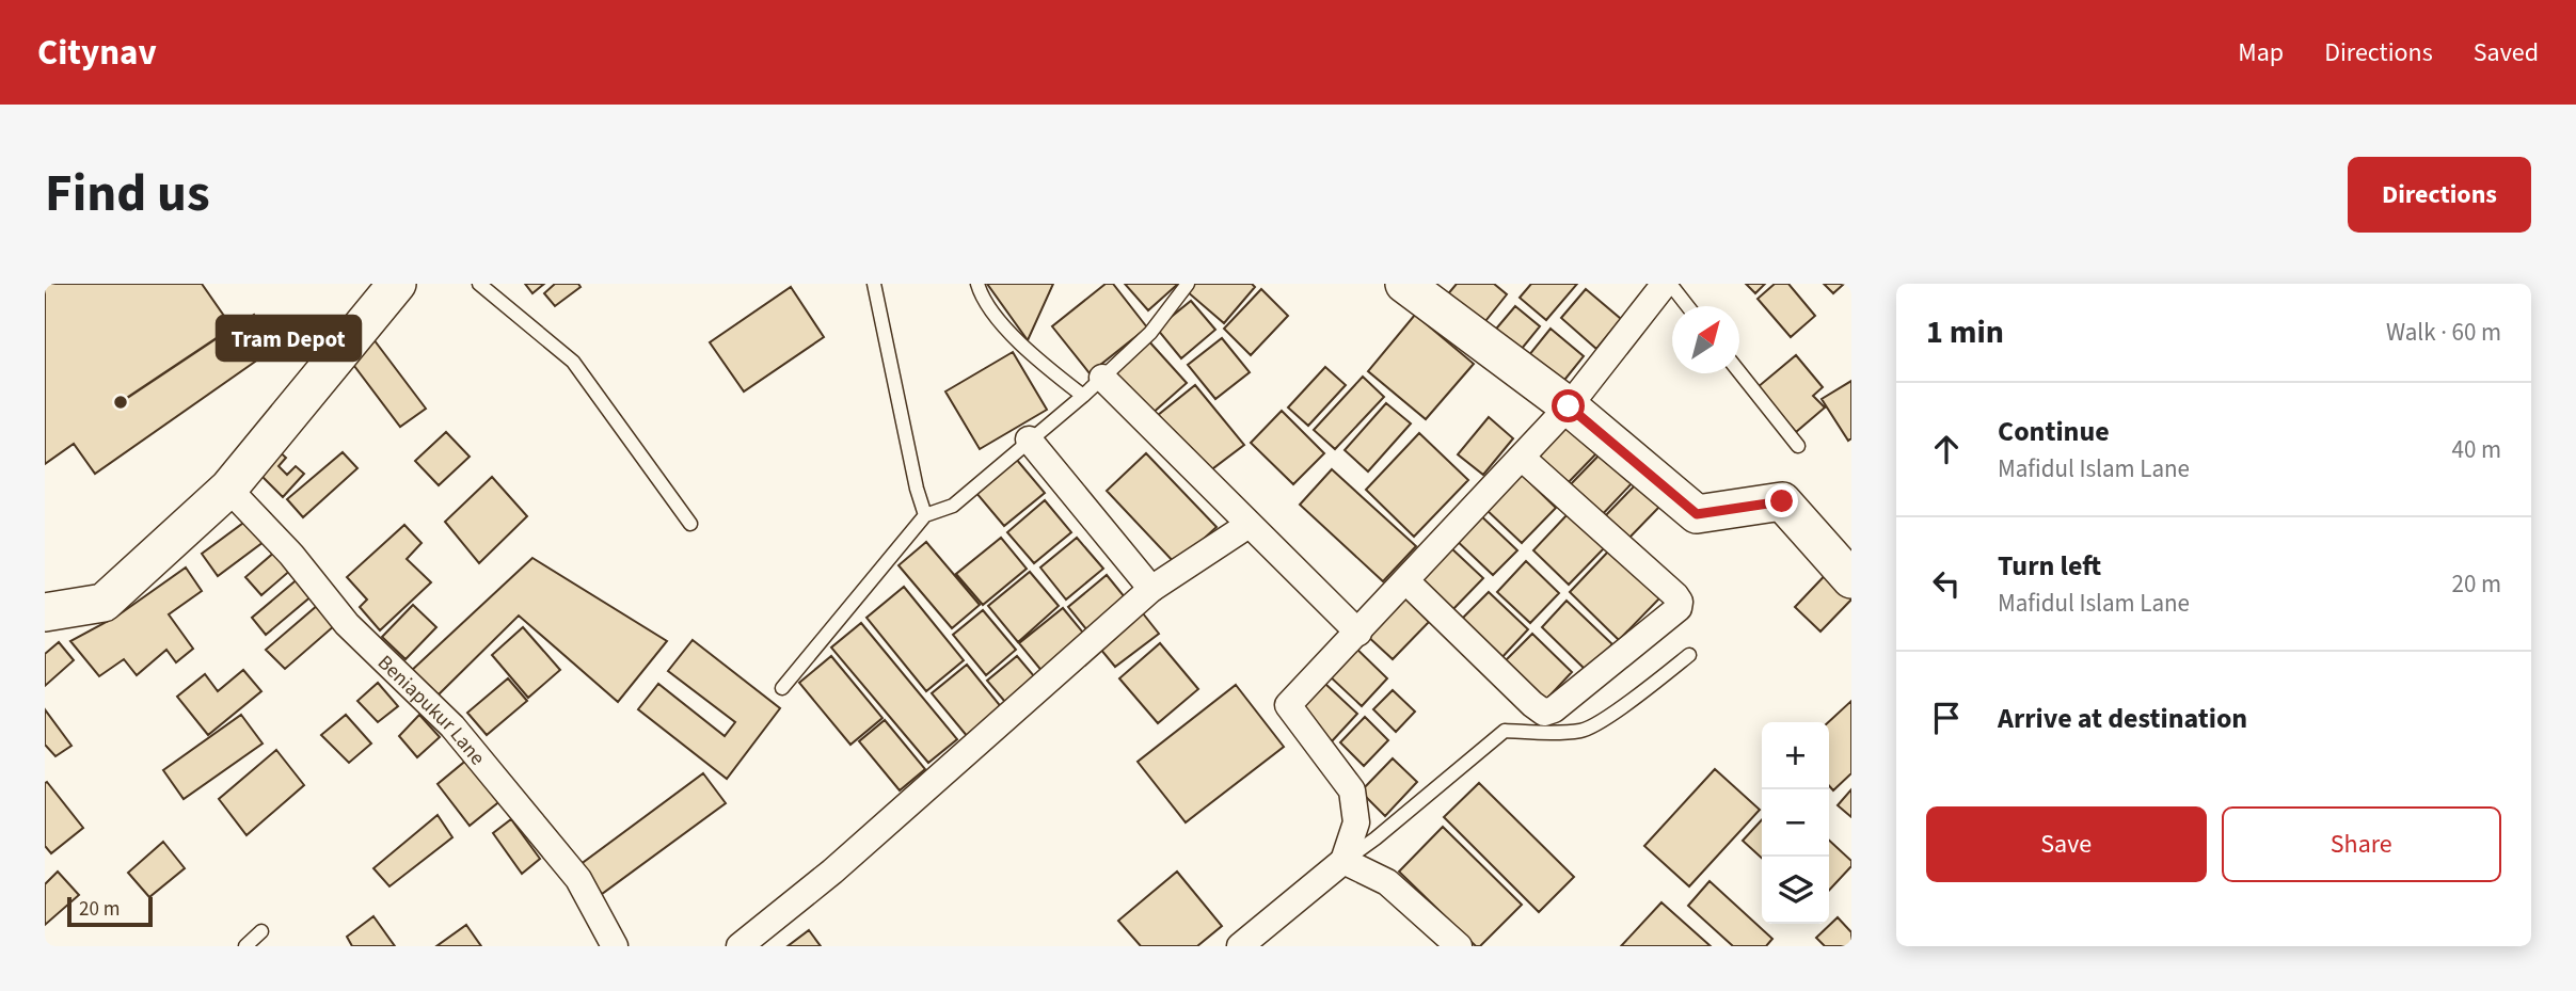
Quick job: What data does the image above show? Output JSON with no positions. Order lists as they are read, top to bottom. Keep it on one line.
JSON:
{"streets":{"street":["Beniapukur Lane"]},"places":["Tram Depot"],"scale_bar":"20 m","north":"top right","page":{"header":"Citynav","nav":["Map","Directions","Saved"],"title":"Find us","buttons":["Directions",["Save","Share"]],"heading":["1 min","Walk · 60 m"],"list":[["Continue","Mafidul Islam Lane","40 m"],["Turn left","Mafidul Islam Lane","20 m"],"Arrive at destination"],"map_buttons":["+","−"],"scale":"20 m"}}
